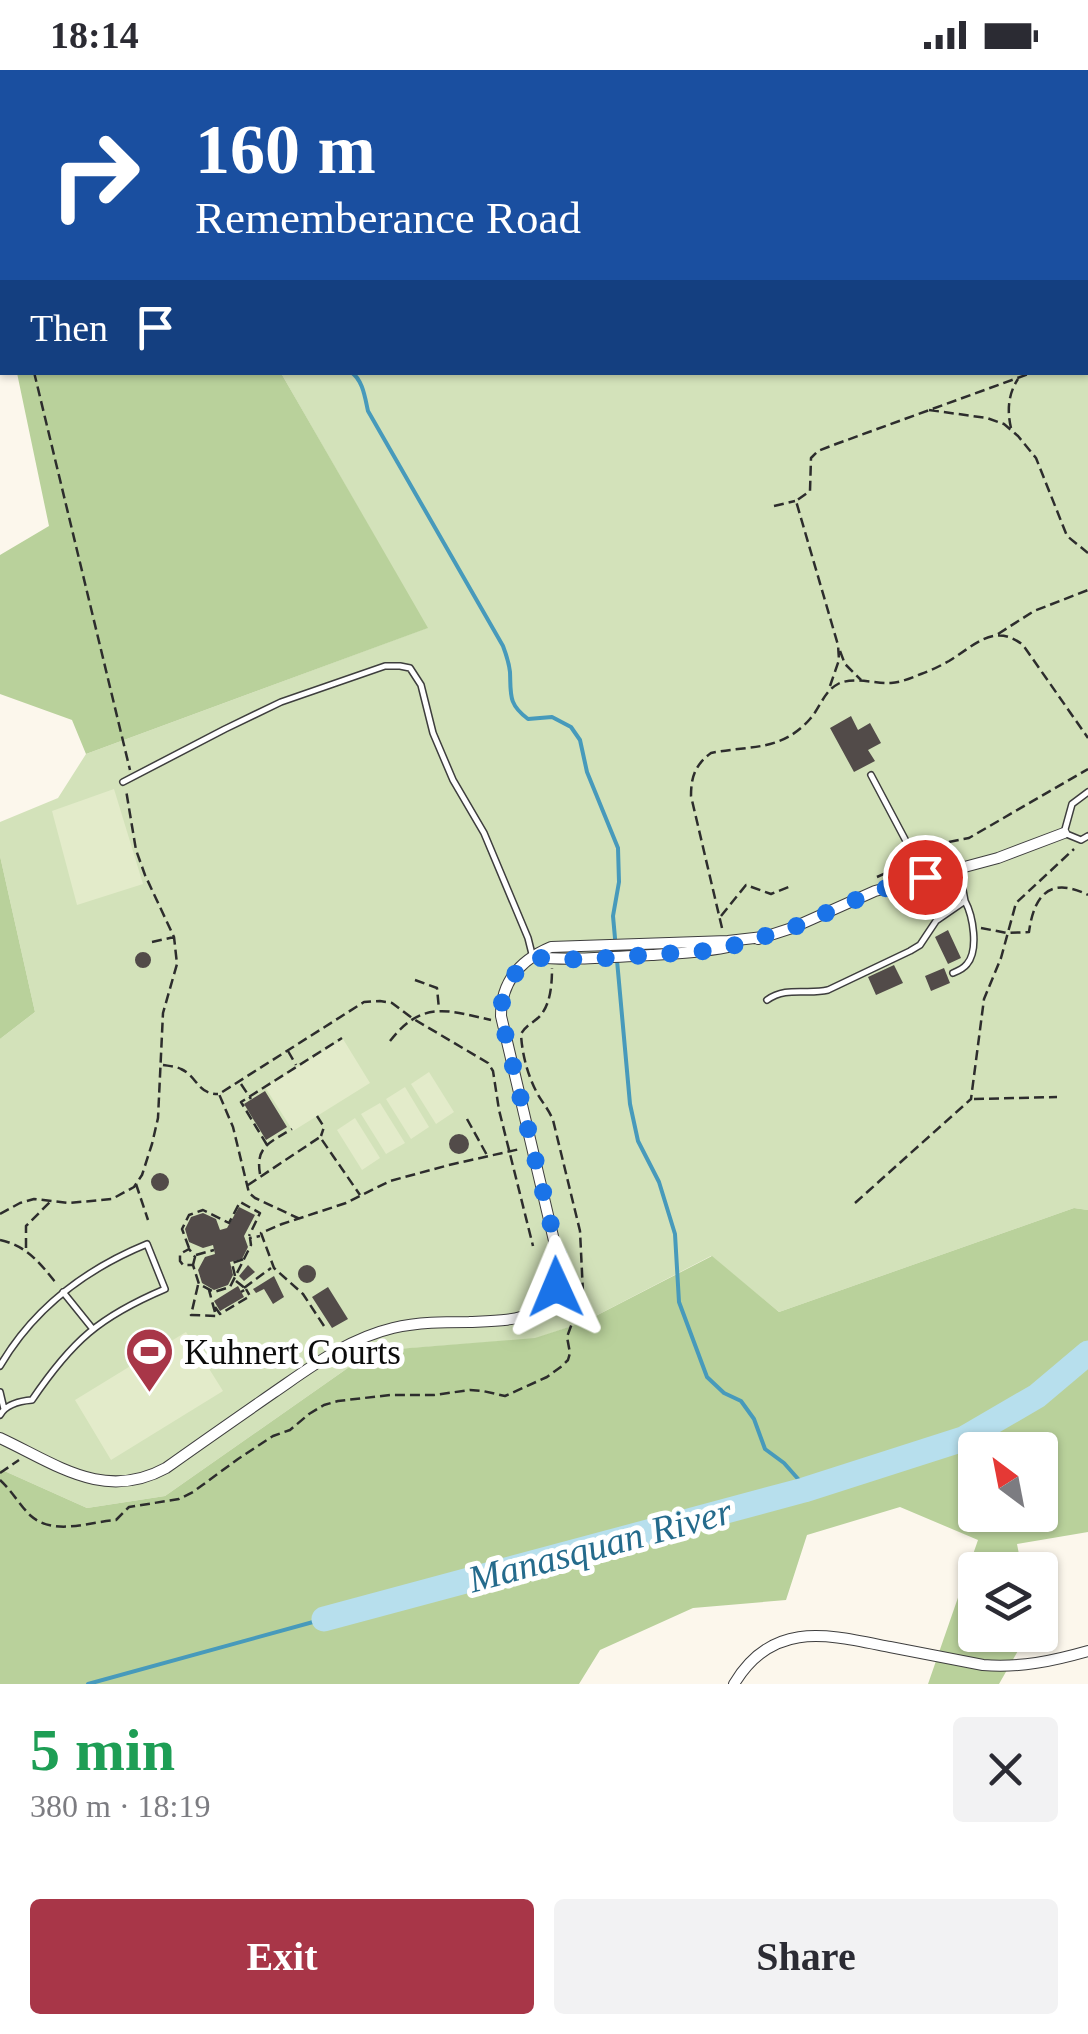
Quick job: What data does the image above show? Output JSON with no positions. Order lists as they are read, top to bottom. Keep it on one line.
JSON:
{"water":["Manasquan River"],"places":{"sports":["Kuhnert Courts"]},"north":"top left","page":{"status":"18:14","turn":["160 m","Rememberance Road"],"then":"Then","heading":["5 min","380 m · 18:19"],"buttons":["Exit","Share"]}}
